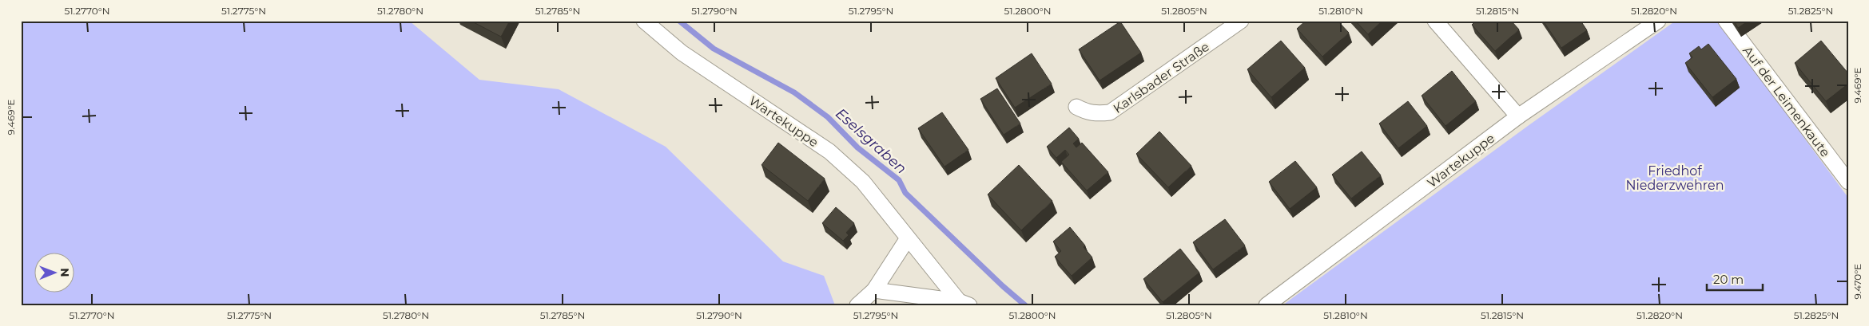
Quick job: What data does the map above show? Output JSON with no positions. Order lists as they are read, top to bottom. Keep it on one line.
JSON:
{"streets":{"street":["Karlsbader Straße","Auf der Leimenkaute","Wartekuppe"]},"water":["Eselsgraben"],"parks":["Friedhof Niederzwehren"],"scale_bar":"20 m","north":"right","coordinates":["51.2770°N","51.2775°N","51.2780°N","51.2785°N","51.2790°N","51.2795°N","51.2800°N","51.2805°N","51.2810°N","51.2815°N","51.2820°N","51.2825°N","9.469°E","9.470°E"]}
